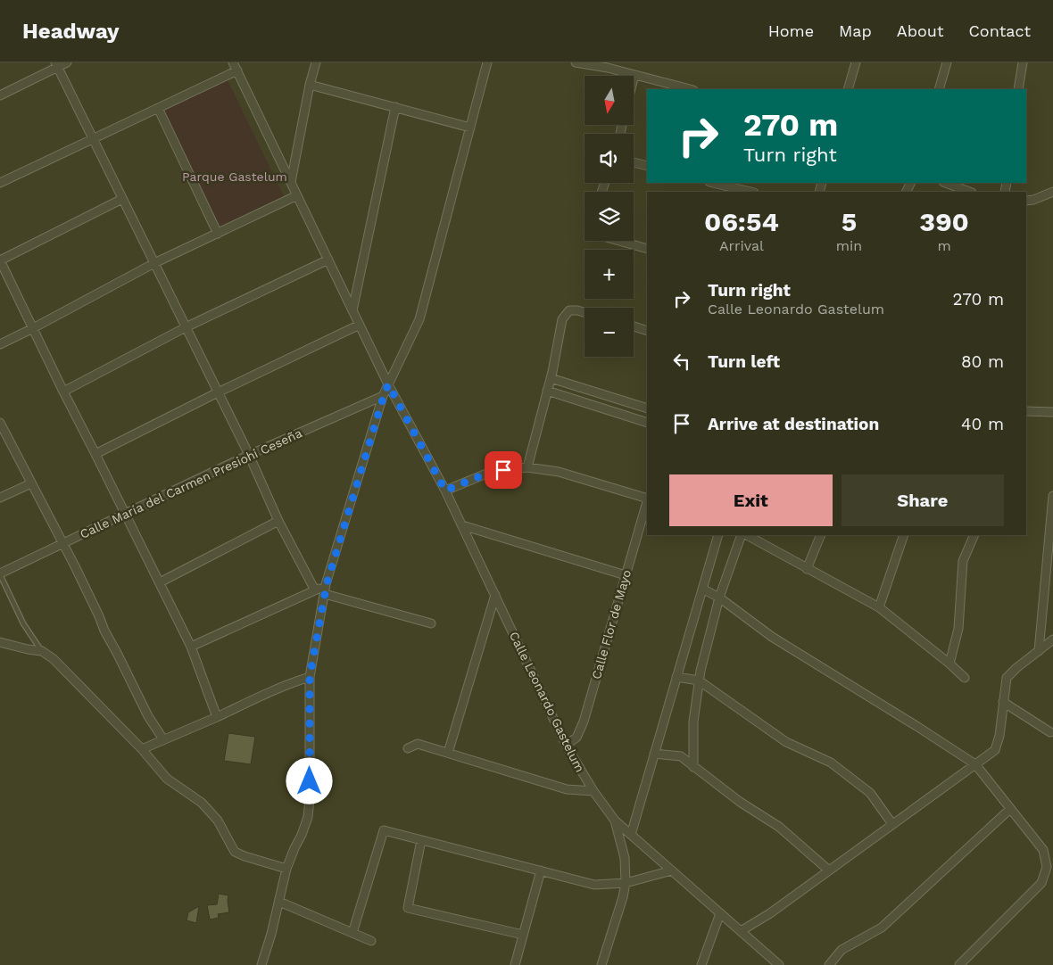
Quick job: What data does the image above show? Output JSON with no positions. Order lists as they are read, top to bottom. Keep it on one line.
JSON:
{"streets":{"street":["Calle María del Carmen Presiohi Ceseña","Calle Flor de Mayo","Calle Leonardo Gastelum"]},"crossings":[["Calle Flor de Mayo","Calle Leonardo Gastelum"]],"parks":["Parque Gastelum"],"north":"bottom","page":{"header":"Headway","nav":["Home","Map","About","Contact"],"map_buttons":["+","−"],"turn":["270 m","Turn right"],"eta":["06:54","Arrival","5","min","390","m"],"list":[{"name":"Turn right","note":"Calle Leonardo Gastelum","value":"270 m"},{"name":"Turn left","value":"80 m"},{"name":"Arrive at destination","value":"40 m"}],"buttons":["Exit","Share"]}}
